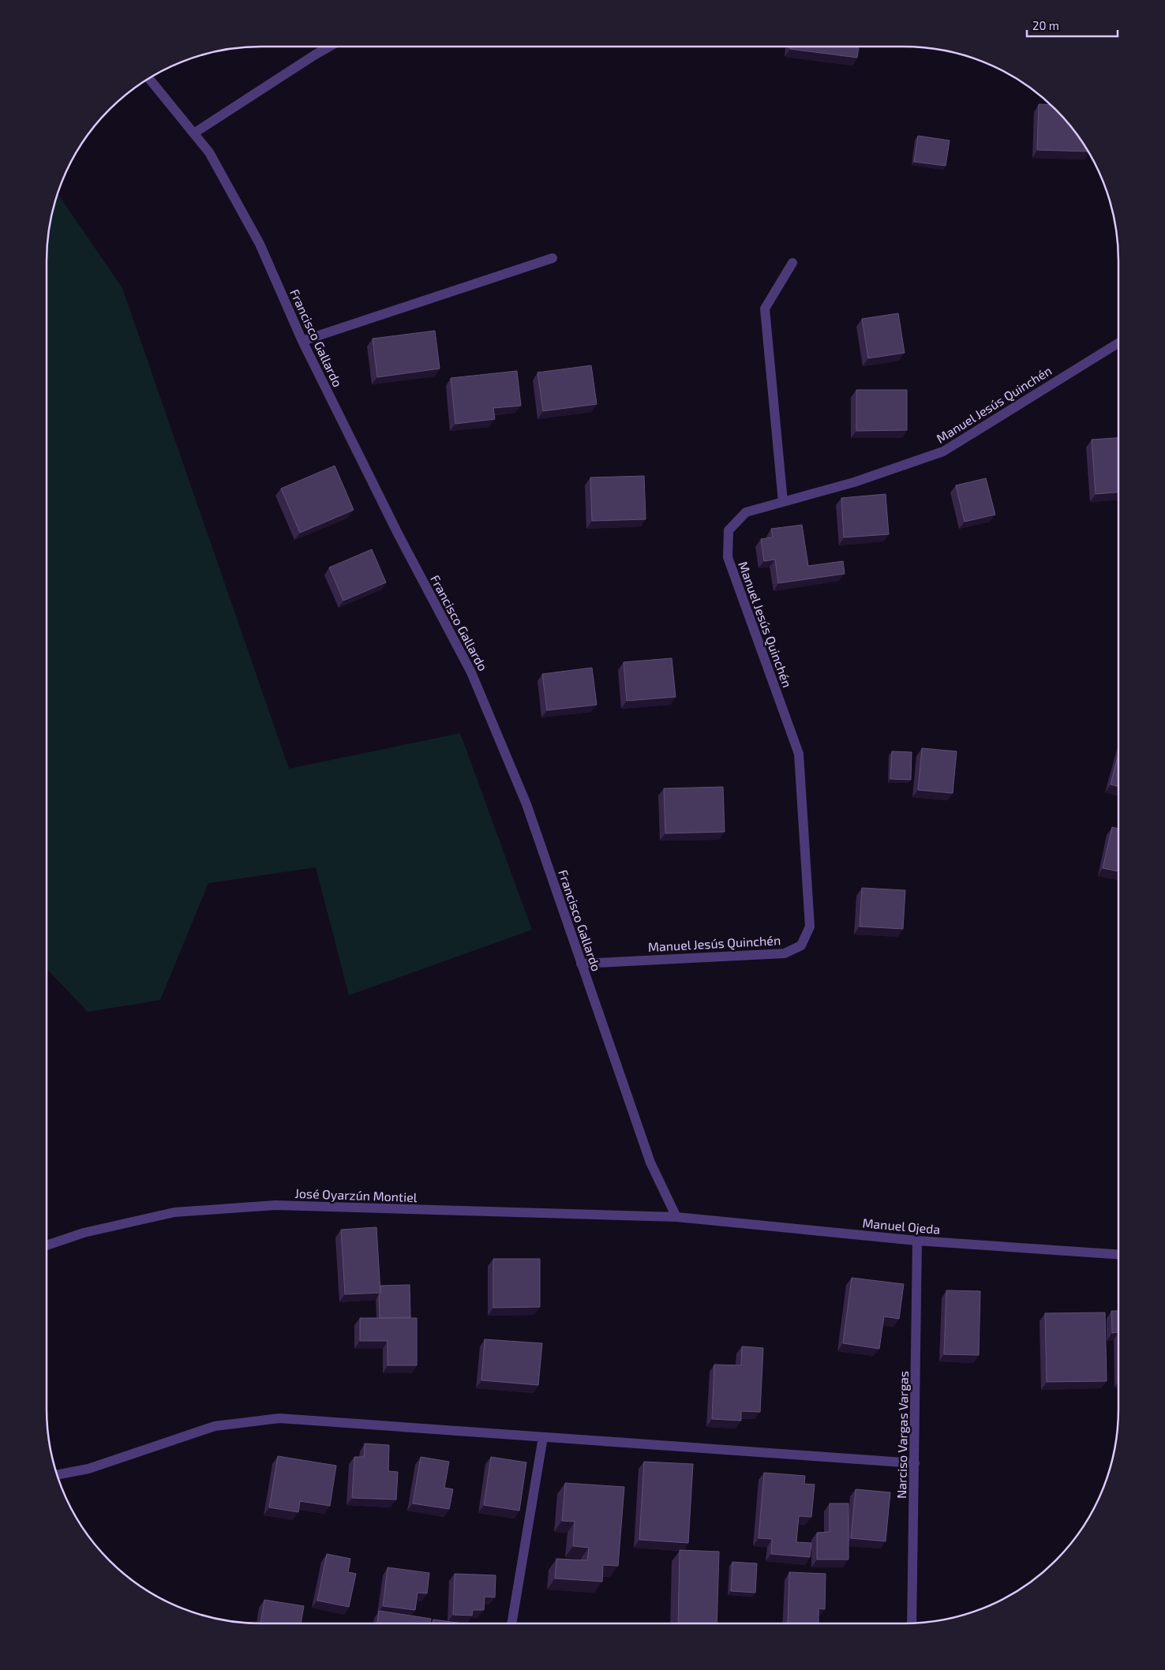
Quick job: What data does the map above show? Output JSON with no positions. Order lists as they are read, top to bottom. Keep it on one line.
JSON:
{"streets":{"street":["Francisco Gallardo","Manuel Jesús Quinchén","José Oyarzún Montiel","Manuel Ojeda","Narciso Vargas Vargas"]},"crossings":[["Francisco Gallardo","Manuel Jesús Quinchén"],["Francisco Gallardo","José Oyarzún Montiel"],["Francisco Gallardo","Manuel Ojeda"],["José Oyarzún Montiel","Manuel Ojeda"],["Manuel Ojeda","Narciso Vargas Vargas"]],"scale_bar":"20 m"}
